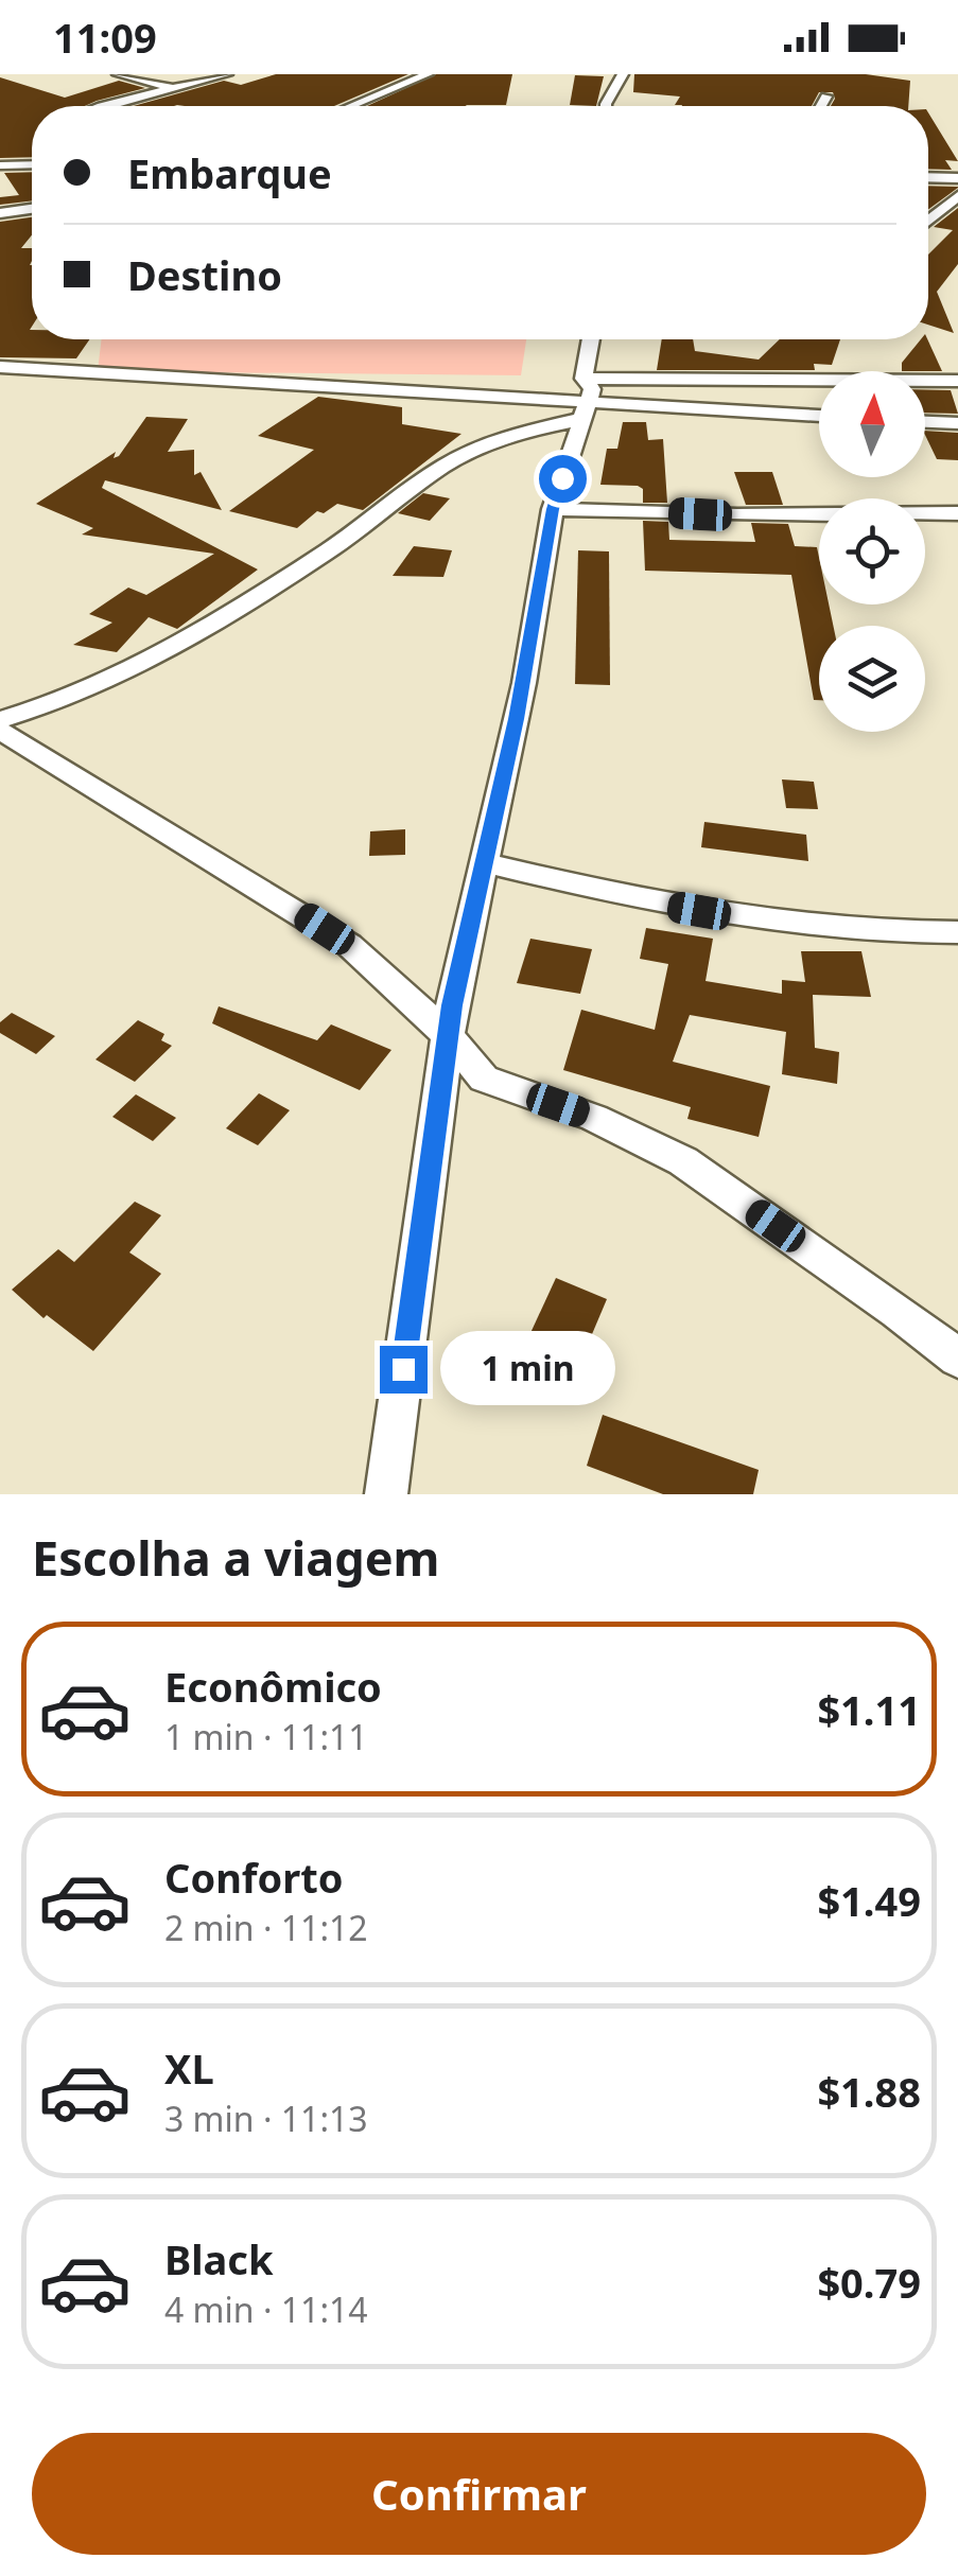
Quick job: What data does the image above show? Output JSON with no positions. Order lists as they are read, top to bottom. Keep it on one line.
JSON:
{"north":"top","page":{"status":"11:09","banner":["Embarque","Destino"],"bubble":"1 min","heading":"Escolha a viagem","list":[{"name":"Econômico","note":"1 min · 11:11","value":"$1.11"},{"name":"Conforto","note":"2 min · 11:12","value":"$1.49"},{"name":"XL","note":"3 min · 11:13","value":"$1.88"},{"name":"Black","note":"4 min · 11:14","value":"$0.79"}],"buttons":"Confirmar"}}
